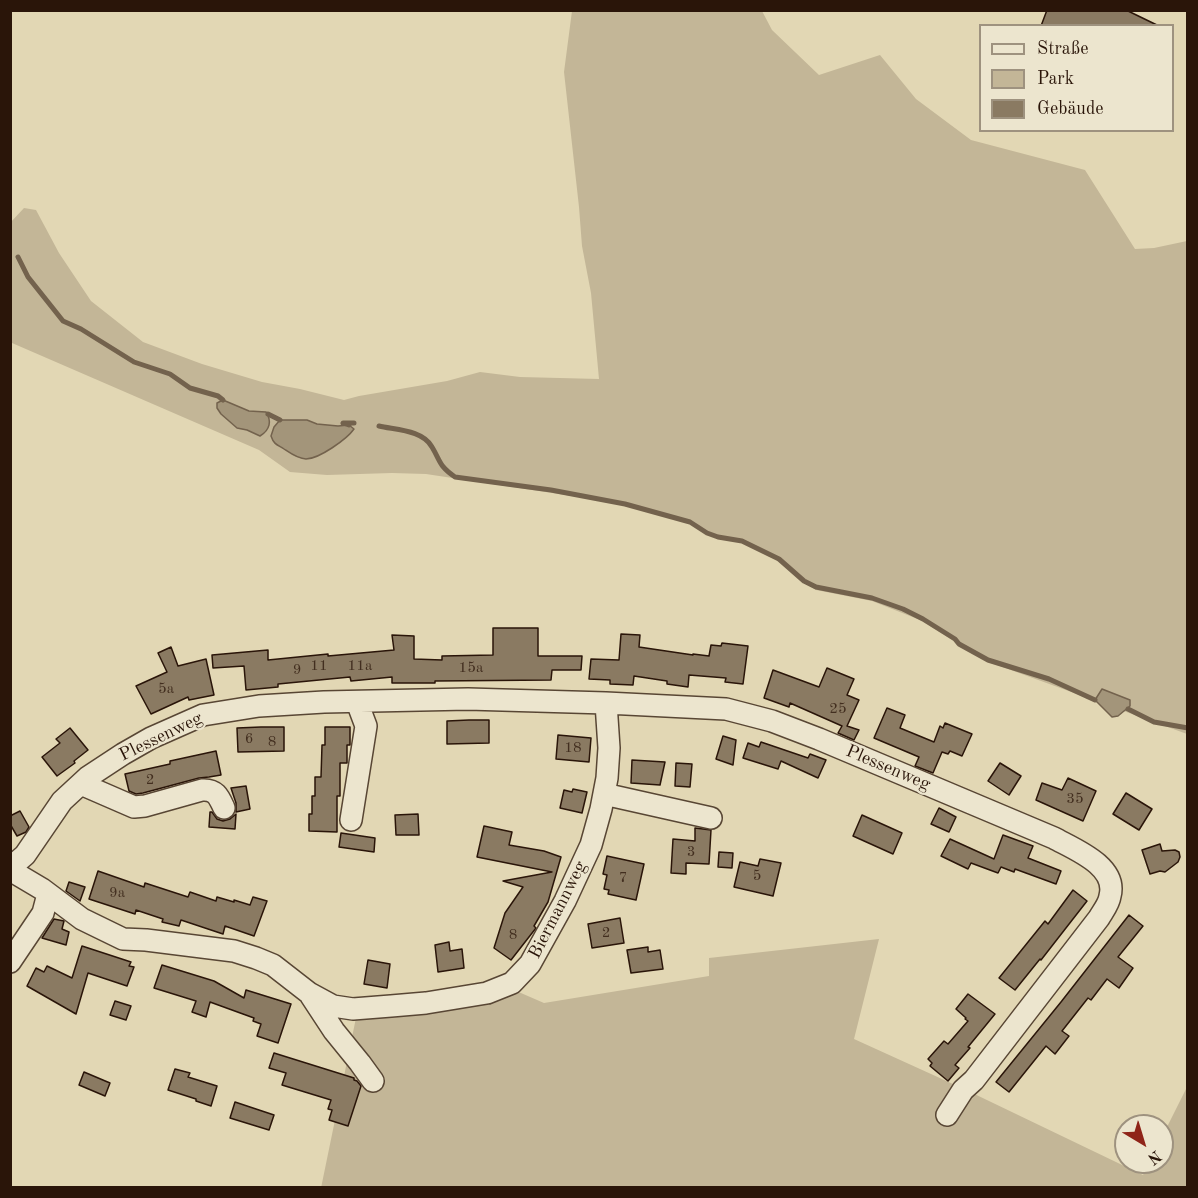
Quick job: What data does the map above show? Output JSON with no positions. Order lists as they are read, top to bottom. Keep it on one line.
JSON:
{"streets":{"street":["Plessenweg","Biermannweg"]},"crossings":[["Plessenweg","Biermannweg"]],"house_numbers":["11","11a","15a","9","5a","25","6","8","18","2","35","3","5","7","9a","2","8"],"legend":["Straße","Park","Gebäude"],"north":"bottom right"}
